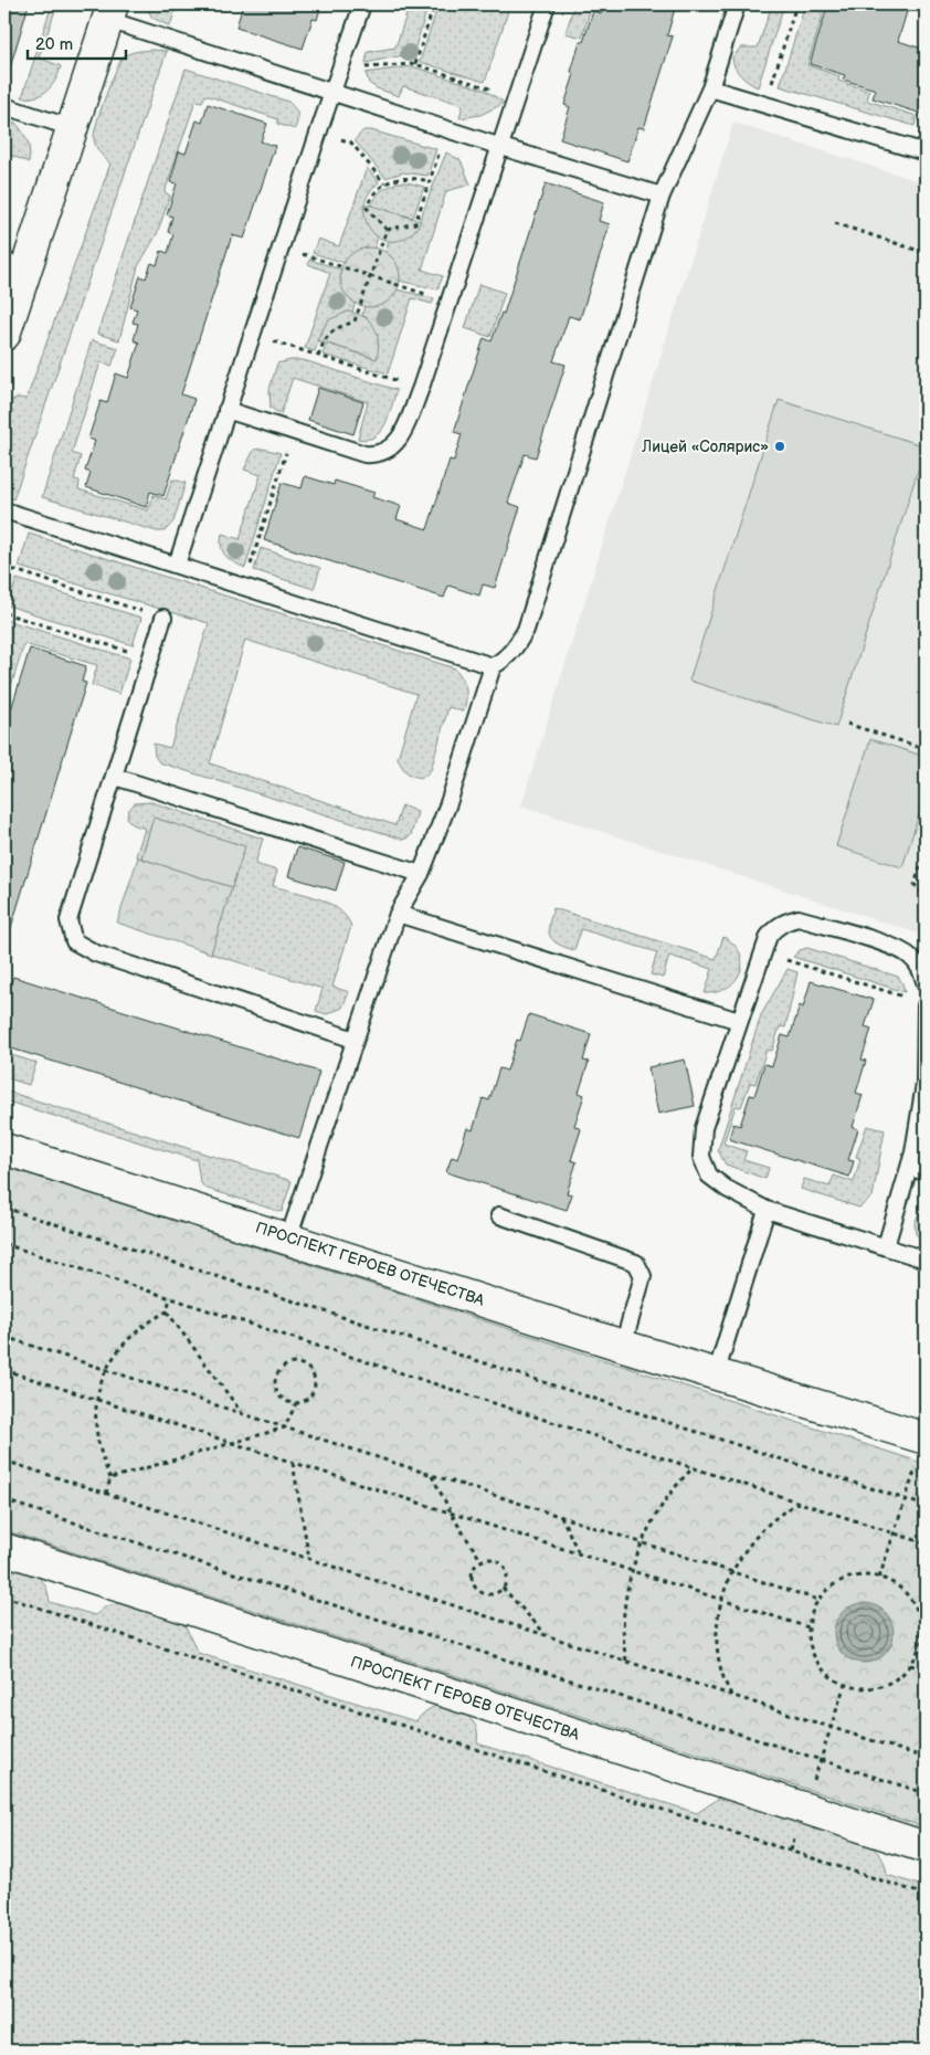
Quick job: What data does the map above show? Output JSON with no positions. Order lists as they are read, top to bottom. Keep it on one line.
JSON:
{"streets":{"street":["ПРОСПЕКТ ГЕРОЕВ ОТЕЧЕСТВА"]},"places":["Лицей «Солярис»"],"scale_bar":"20 m"}
